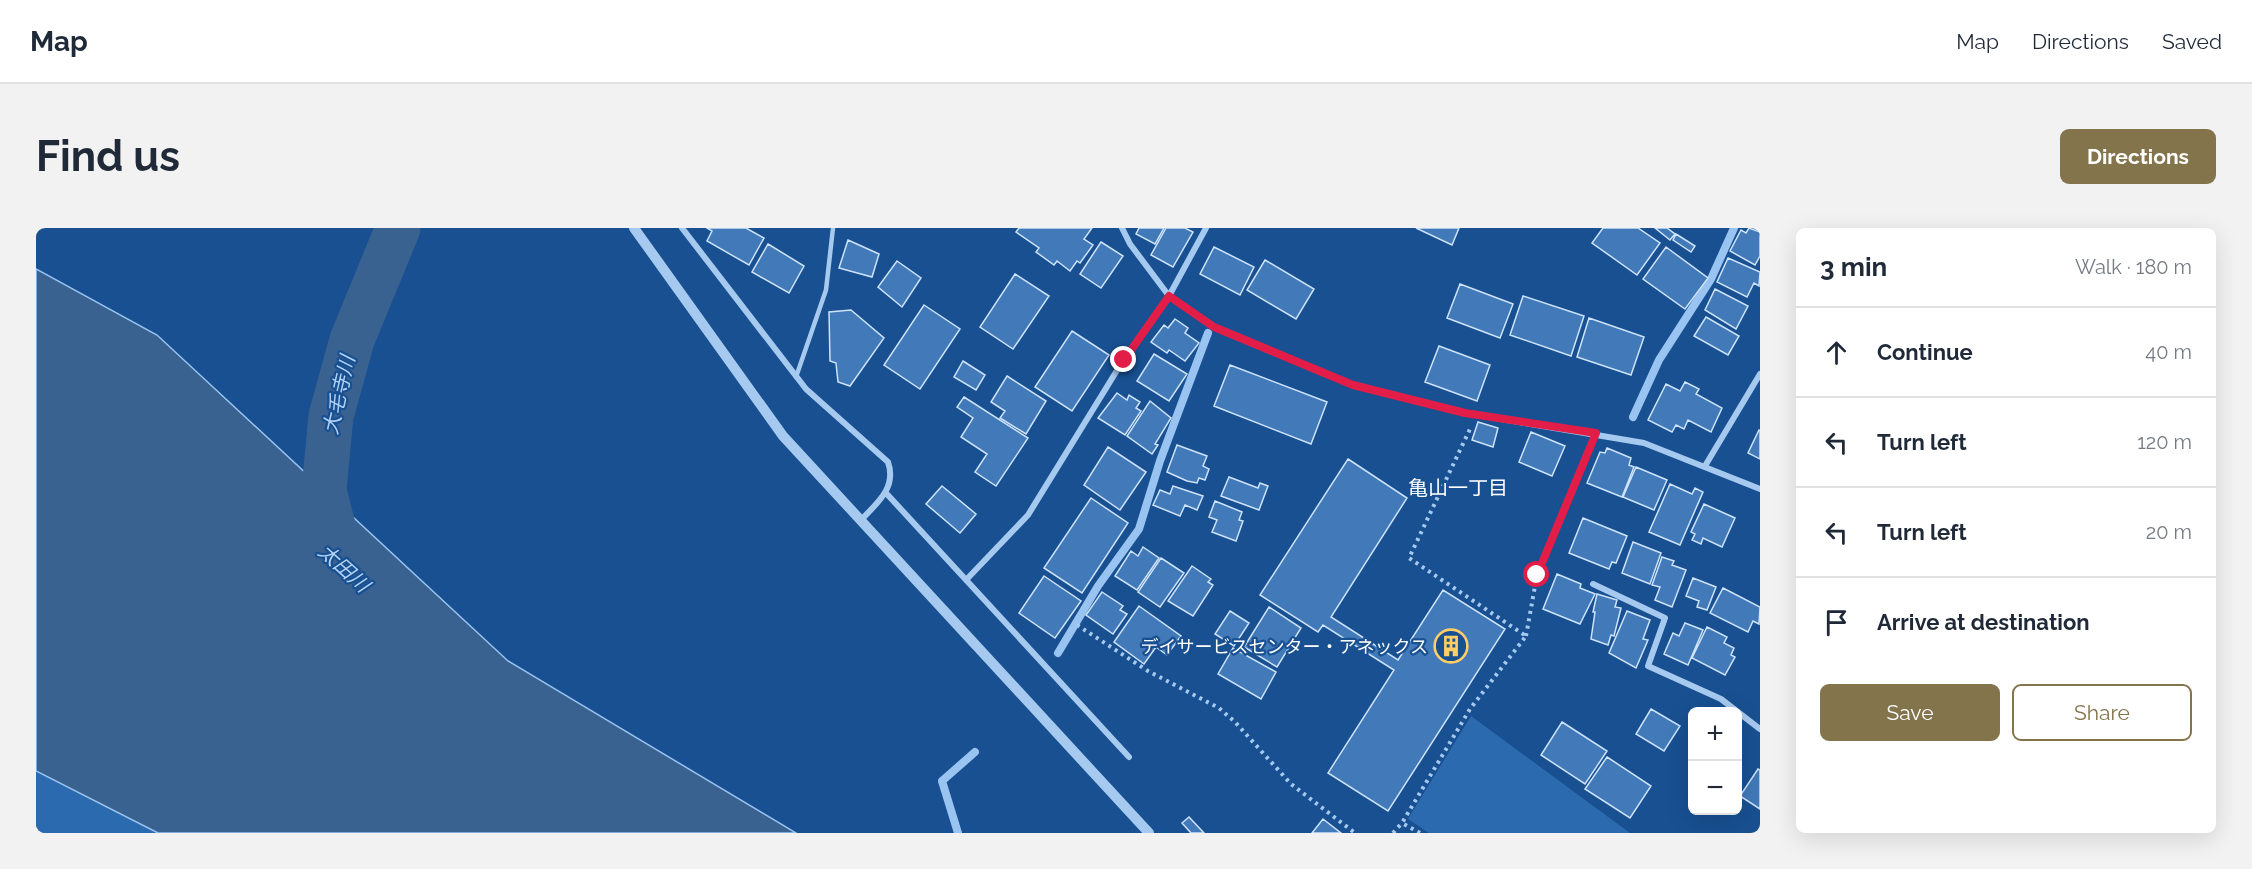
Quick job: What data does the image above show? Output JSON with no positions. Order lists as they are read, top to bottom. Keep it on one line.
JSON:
{"districts":["亀山一丁目"],"water":["大毛寺川","太田川"],"places":{"building":["デイサービスセンター・アネックス"]},"page":{"header":"Map","nav":["Map","Directions","Saved"],"buttons":["Directions",["Save","Share"]],"title":"Find us","heading":["3 min","Walk · 180 m"],"list":[["Continue","40 m"],["Turn left","120 m"],["Turn left","20 m"],"Arrive at destination"],"map_buttons":["+","−"]}}
